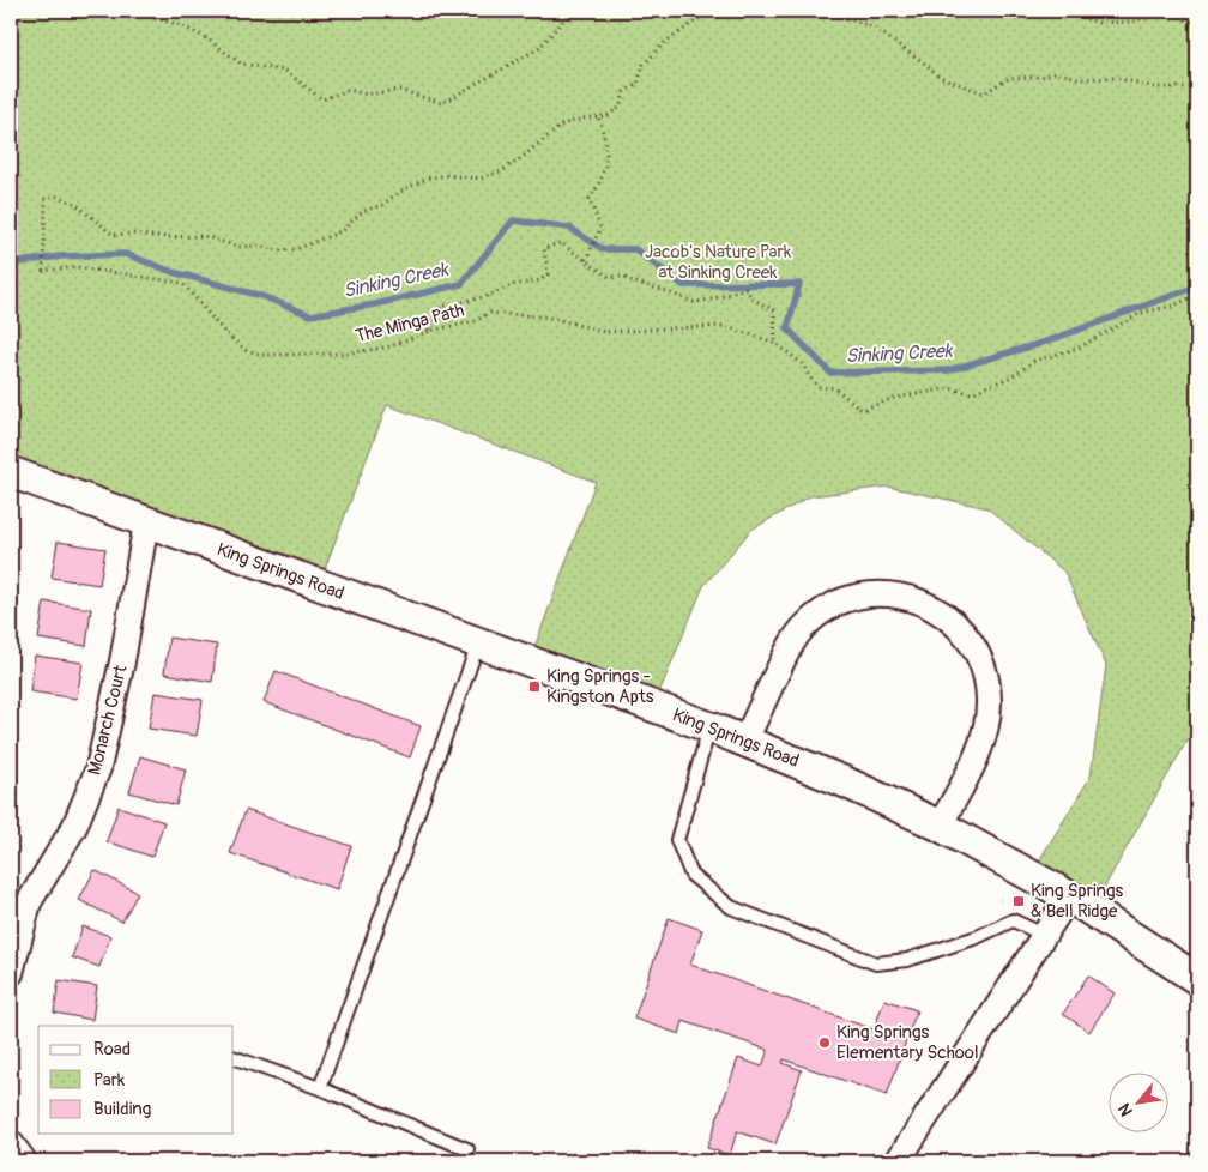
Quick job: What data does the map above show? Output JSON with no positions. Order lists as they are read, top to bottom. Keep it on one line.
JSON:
{"streets":{"street":["King Springs Road","Monarch Court"],"path":["The Minga Path"]},"crossings":[["King Springs Road","Monarch Court"]],"water":["Sinking Creek"],"parks":["Jacob's Nature Park at Sinking Creek"],"places":{"transit":["King Springs - Kingston Apts","King Springs & Bell Ridge"],"other":["King Springs Elementary School"]},"legend":["Road","Park","Building"],"north":"bottom left"}
